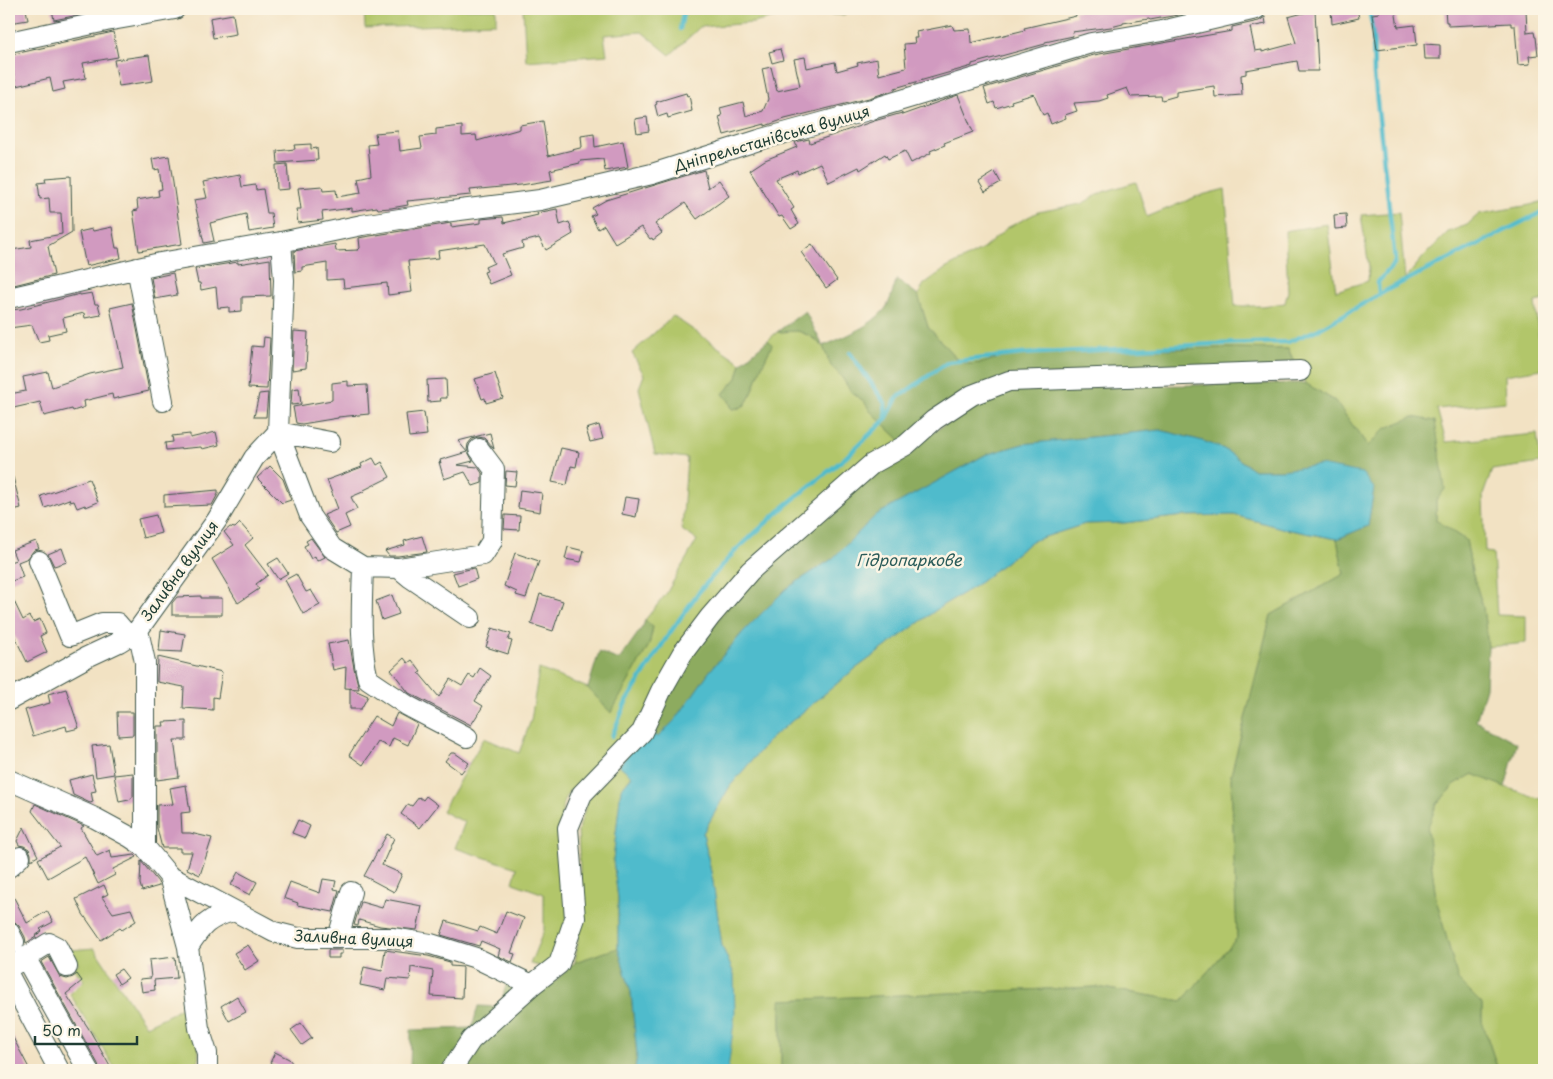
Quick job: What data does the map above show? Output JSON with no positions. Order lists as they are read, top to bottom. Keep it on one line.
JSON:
{"streets":{"street":["Дніпрельстанівська вулиця","Заливна вулиця"]},"water":["Гідропаркове"],"scale_bar":"50 m"}
